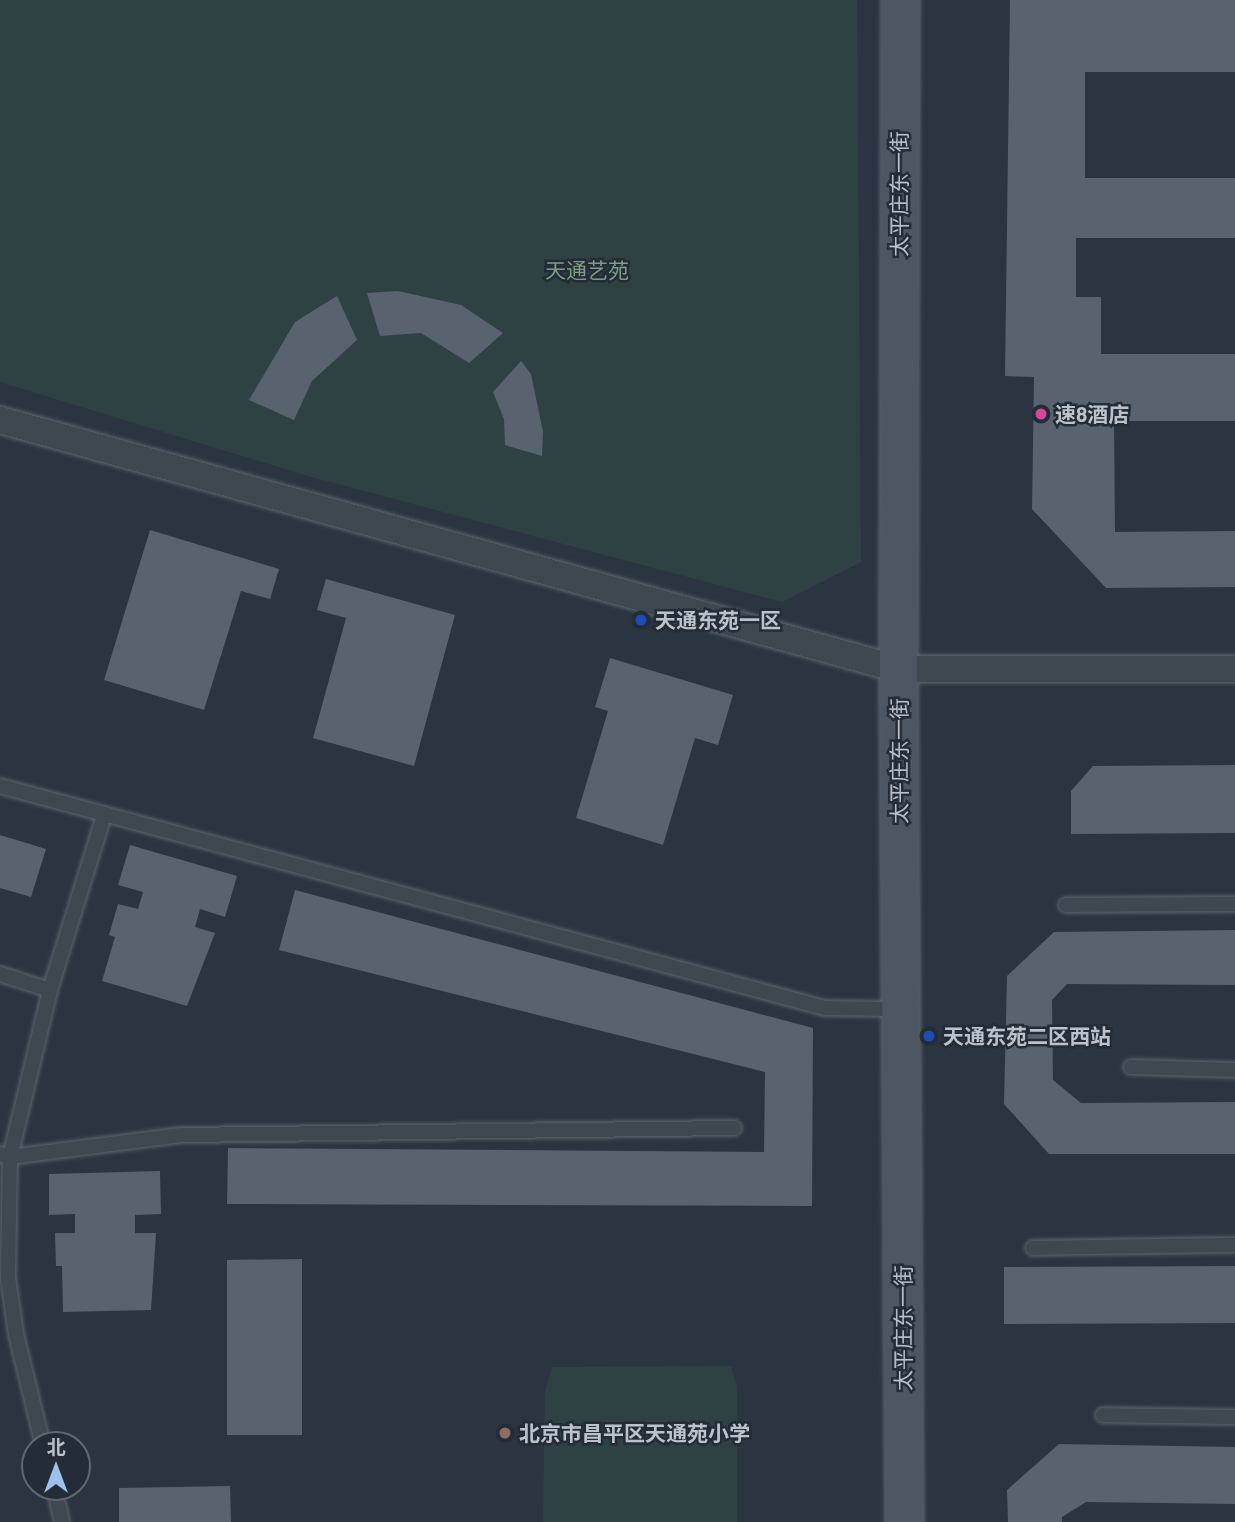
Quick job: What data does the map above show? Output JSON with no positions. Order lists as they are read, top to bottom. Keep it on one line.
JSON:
{"streets":{"street":["太平庄东一街"]},"parks":["天通艺苑"],"places":["速8酒店","天通东苑一区","天通东苑二区西站","北京市昌平区天通苑小学"],"north":"top"}
